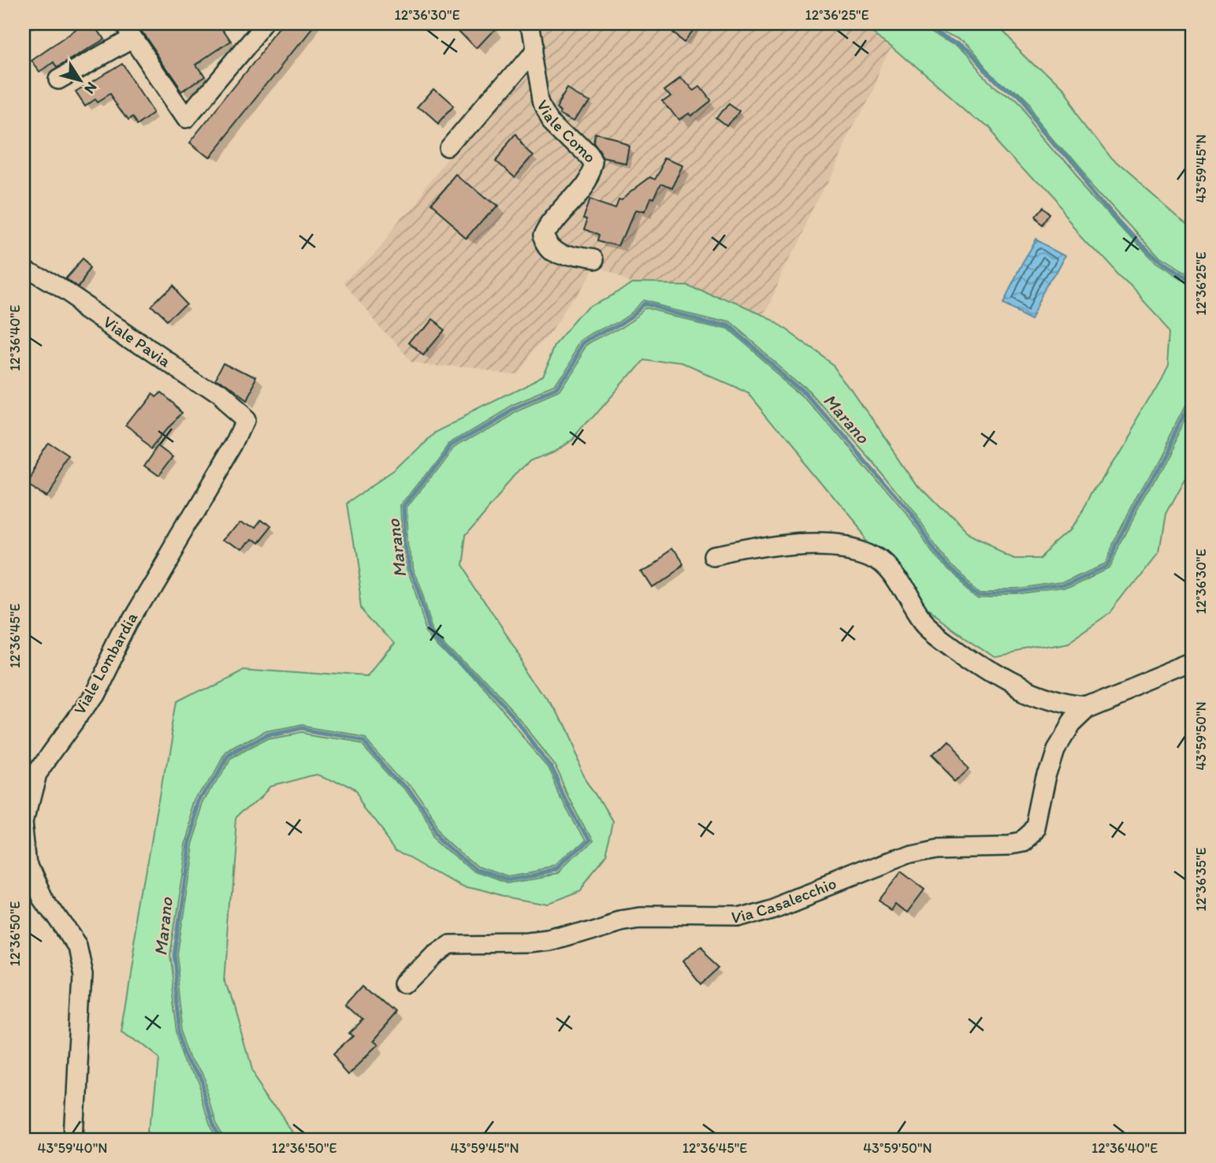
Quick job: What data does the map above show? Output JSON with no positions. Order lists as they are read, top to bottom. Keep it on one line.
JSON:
{"streets":{"street":["Viale Como","Viale Pavia","Viale Lombardia","Via Casalecchio"]},"crossings":[["Viale Pavia","Viale Lombardia"]],"water":["Marano"],"north":"bottom right","coordinates":["12°36'30\"E","12°36'25\"E","43°59'45\"N","12°36'40\"E","12°36'45\"E","43°59'50\"N","12°36'35\"E","12°36'50\"E","43°59'40\"N"]}
